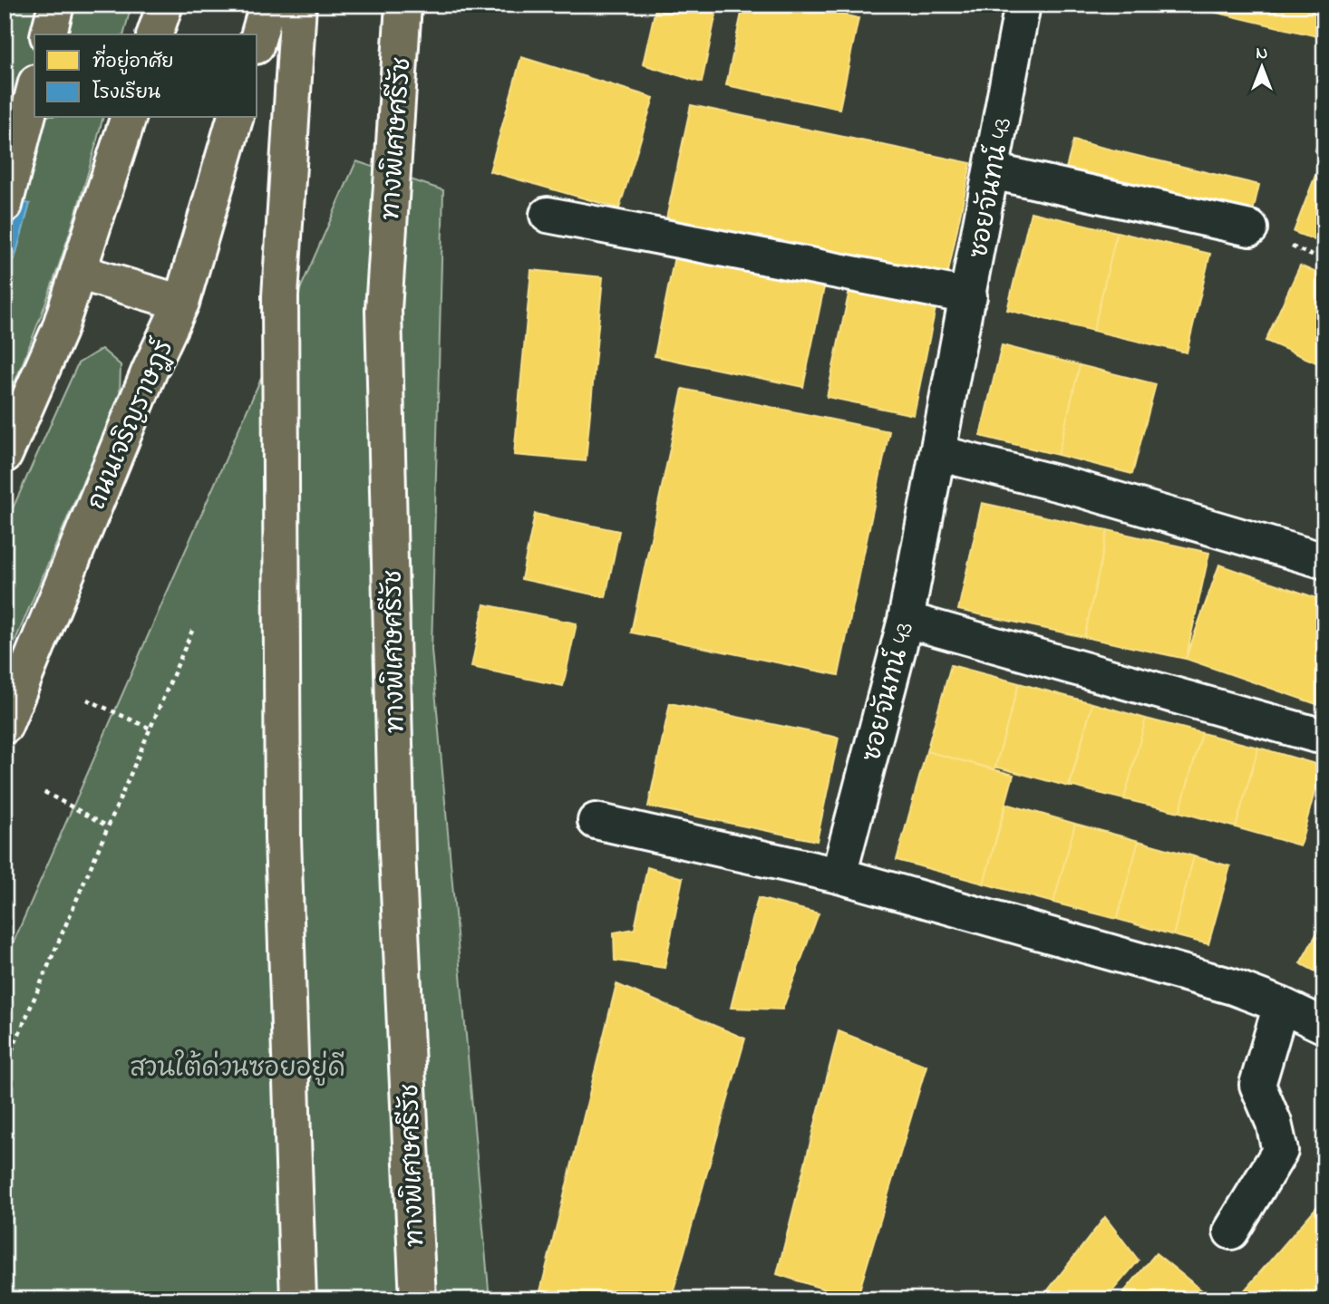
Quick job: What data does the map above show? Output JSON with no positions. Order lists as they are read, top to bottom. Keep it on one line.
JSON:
{"streets":{"main road":["ทางพิเศษศรีรัช","ถนนเจริญราษฎร์"],"street":["ซอยจันทน์ 43"]},"parks":["สวนใต้ด่วนซอยอยู่ดี"],"legend":["ที่อยู่อาศัย","โรงเรียน"],"north":"top"}
